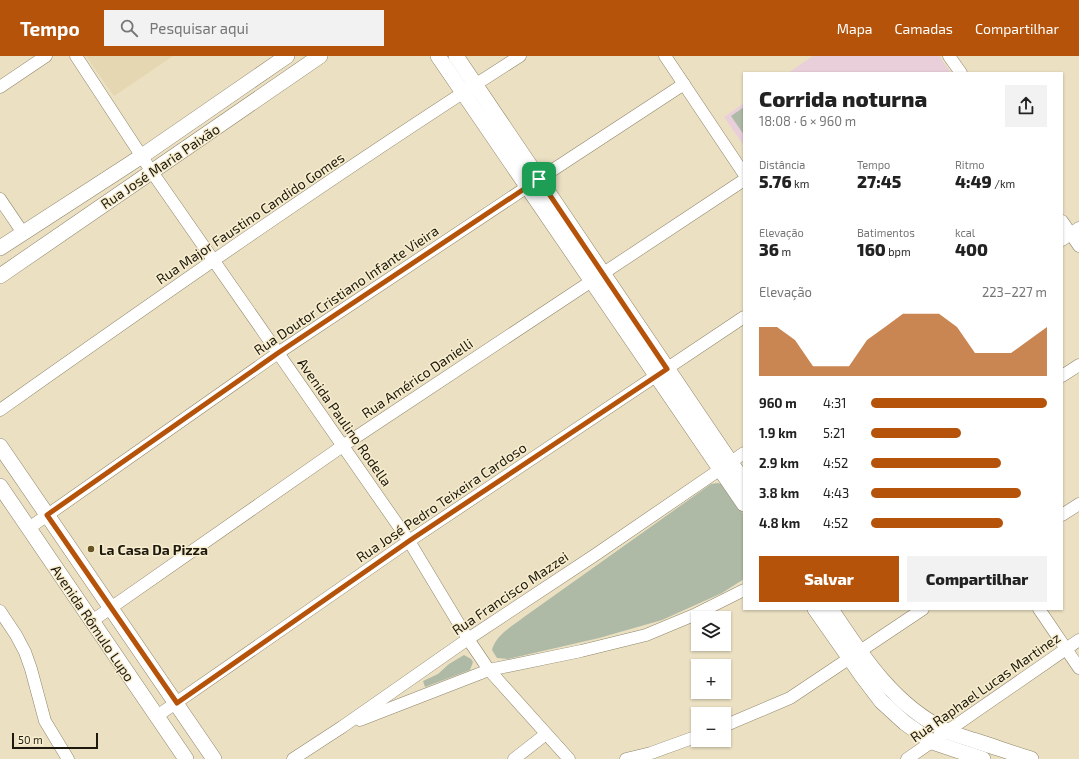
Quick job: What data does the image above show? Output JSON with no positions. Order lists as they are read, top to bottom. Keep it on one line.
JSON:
{"streets":{"street":["Rua José Maria Paixão","Rua Major Faustino Candido Gomes","Rua Doutor Cristiano Infante Vieira","Rua Américo Danielli","Avenida Paulino Rodella","Rua José Pedro Teixeira Cardoso","Rua Francisco Mazzei","Avenida Rômulo Lupo","Rua Raphael Lucas Martinez"]},"crossings":[["Rua José Maria Paixão","Avenida Paulino Rodella"],["Rua Major Faustino Candido Gomes","Avenida Paulino Rodella"],["Rua Doutor Cristiano Infante Vieira","Avenida Paulino Rodella"],["Rua Doutor Cristiano Infante Vieira","Avenida Rômulo Lupo"],["Rua Américo Danielli","Avenida Paulino Rodella"],["Rua Américo Danielli","Avenida Rômulo Lupo"],["Avenida Paulino Rodella","Rua José Pedro Teixeira Cardoso"],["Avenida Paulino Rodella","Rua Francisco Mazzei"],["Rua José Pedro Teixeira Cardoso","Avenida Rômulo Lupo"]],"places":["La Casa Da Pizza"],"scale_bar":"50 m","page":{"header":"Tempo","search":"Pesquisar aqui","nav":["Mapa","Camadas","Compartilhar"],"heading":["Corrida noturna","18:08 · 6 × 960 m"],"stats":[["Distância","5.76 km"],["Tempo","27:45"],["Ritmo","4:49 /km"],["Elevação","36 m"],["Batimentos","160 bpm"],["kcal","400"]],"chart":["Elevação","223–227 m"],"list":[{"name":"960 m","note":"4:31"},{"name":"1.9 km","note":"5:21"},{"name":"2.9 km","note":"4:52"},{"name":"3.8 km","note":"4:43"},{"name":"4.8 km","note":"4:52"}],"buttons":["Salvar","Compartilhar"],"map_buttons":["+","−"],"scale":"50 m"}}
